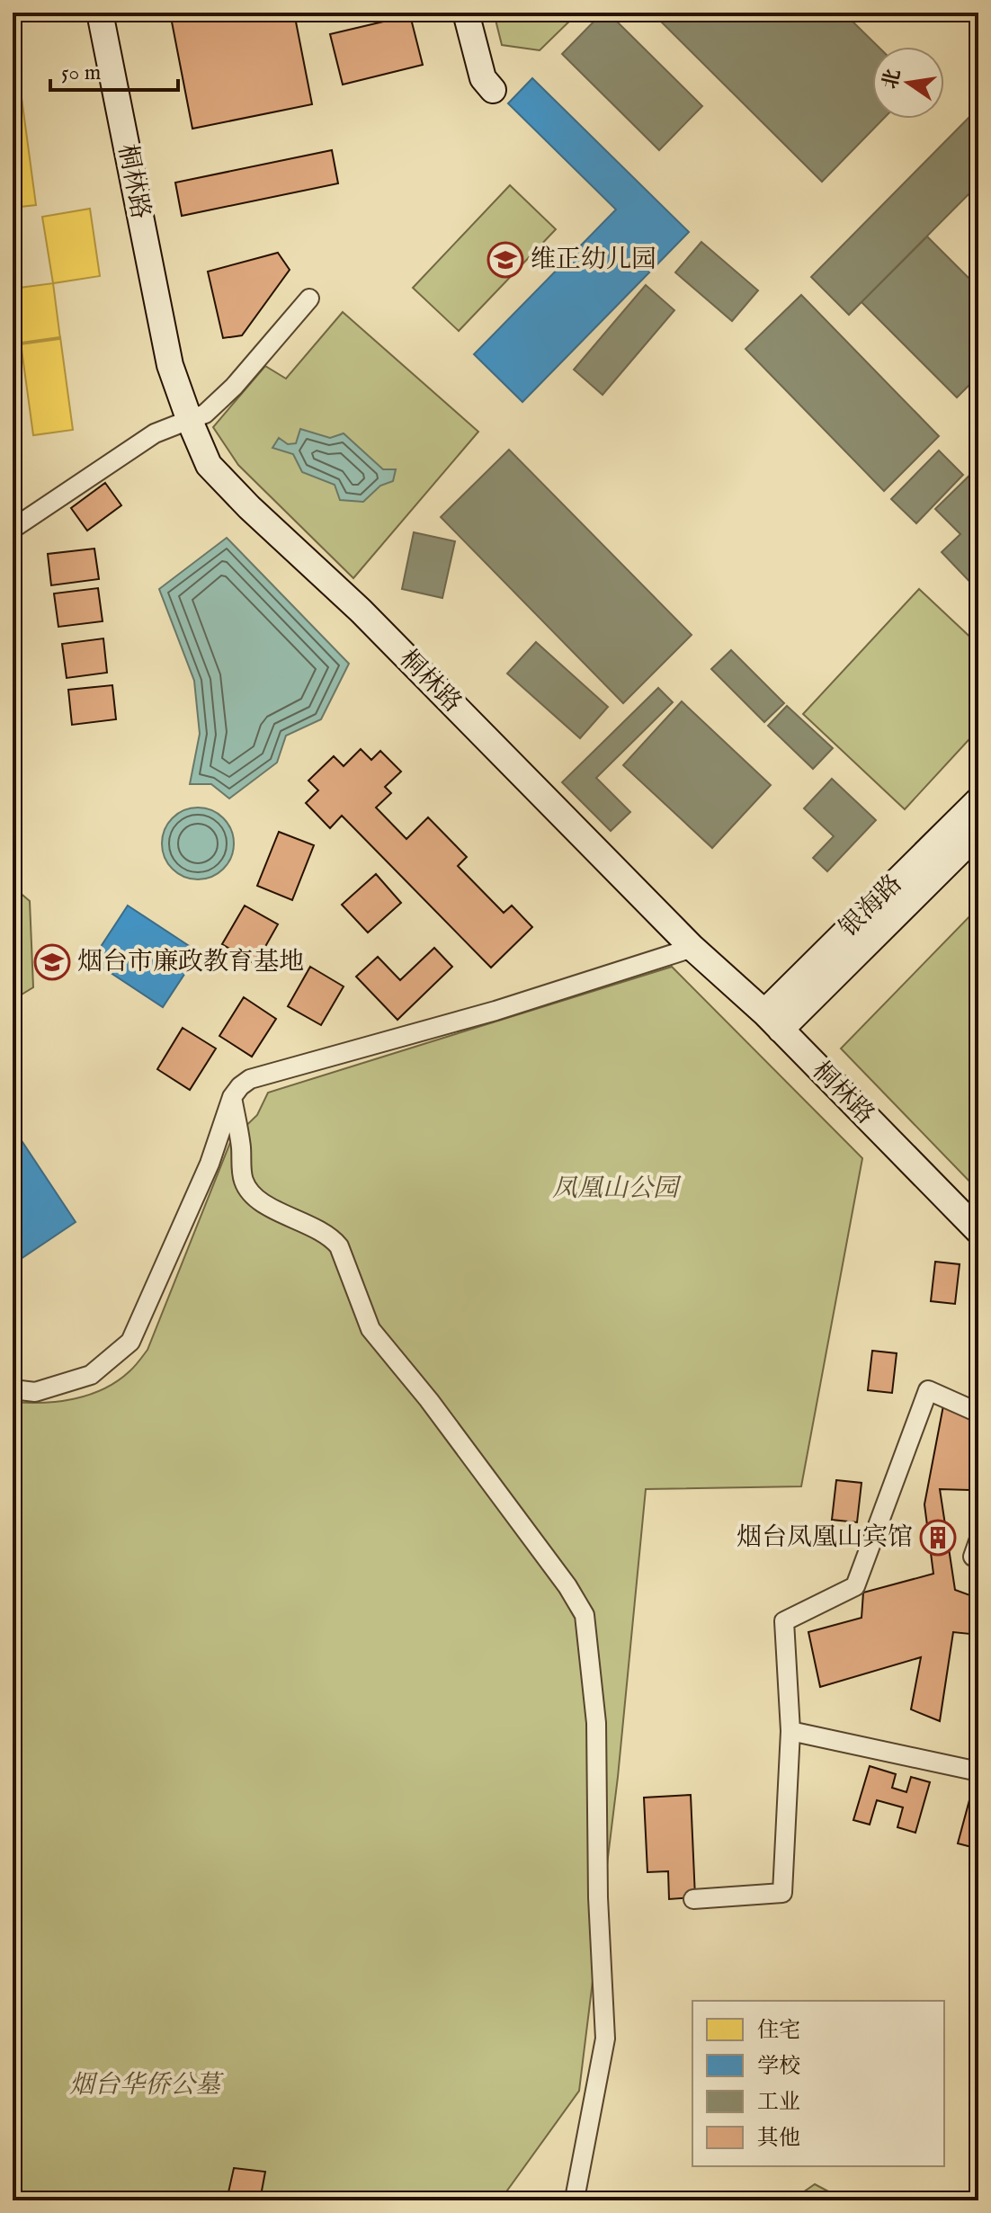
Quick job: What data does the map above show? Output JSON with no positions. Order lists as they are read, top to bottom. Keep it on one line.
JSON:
{"streets":{"street":["桐林路","银海路"]},"crossings":[["桐林路","银海路"]],"parks":["凤凰山公园","烟台华侨公墓"],"places":{"school or university":["维正幼儿园","烟台市廉政教育基地"],"building":["烟台凤凰山宾馆"]},"legend":["住宅","学校","工业","其他"],"scale_bar":"50 m","north":"left"}
